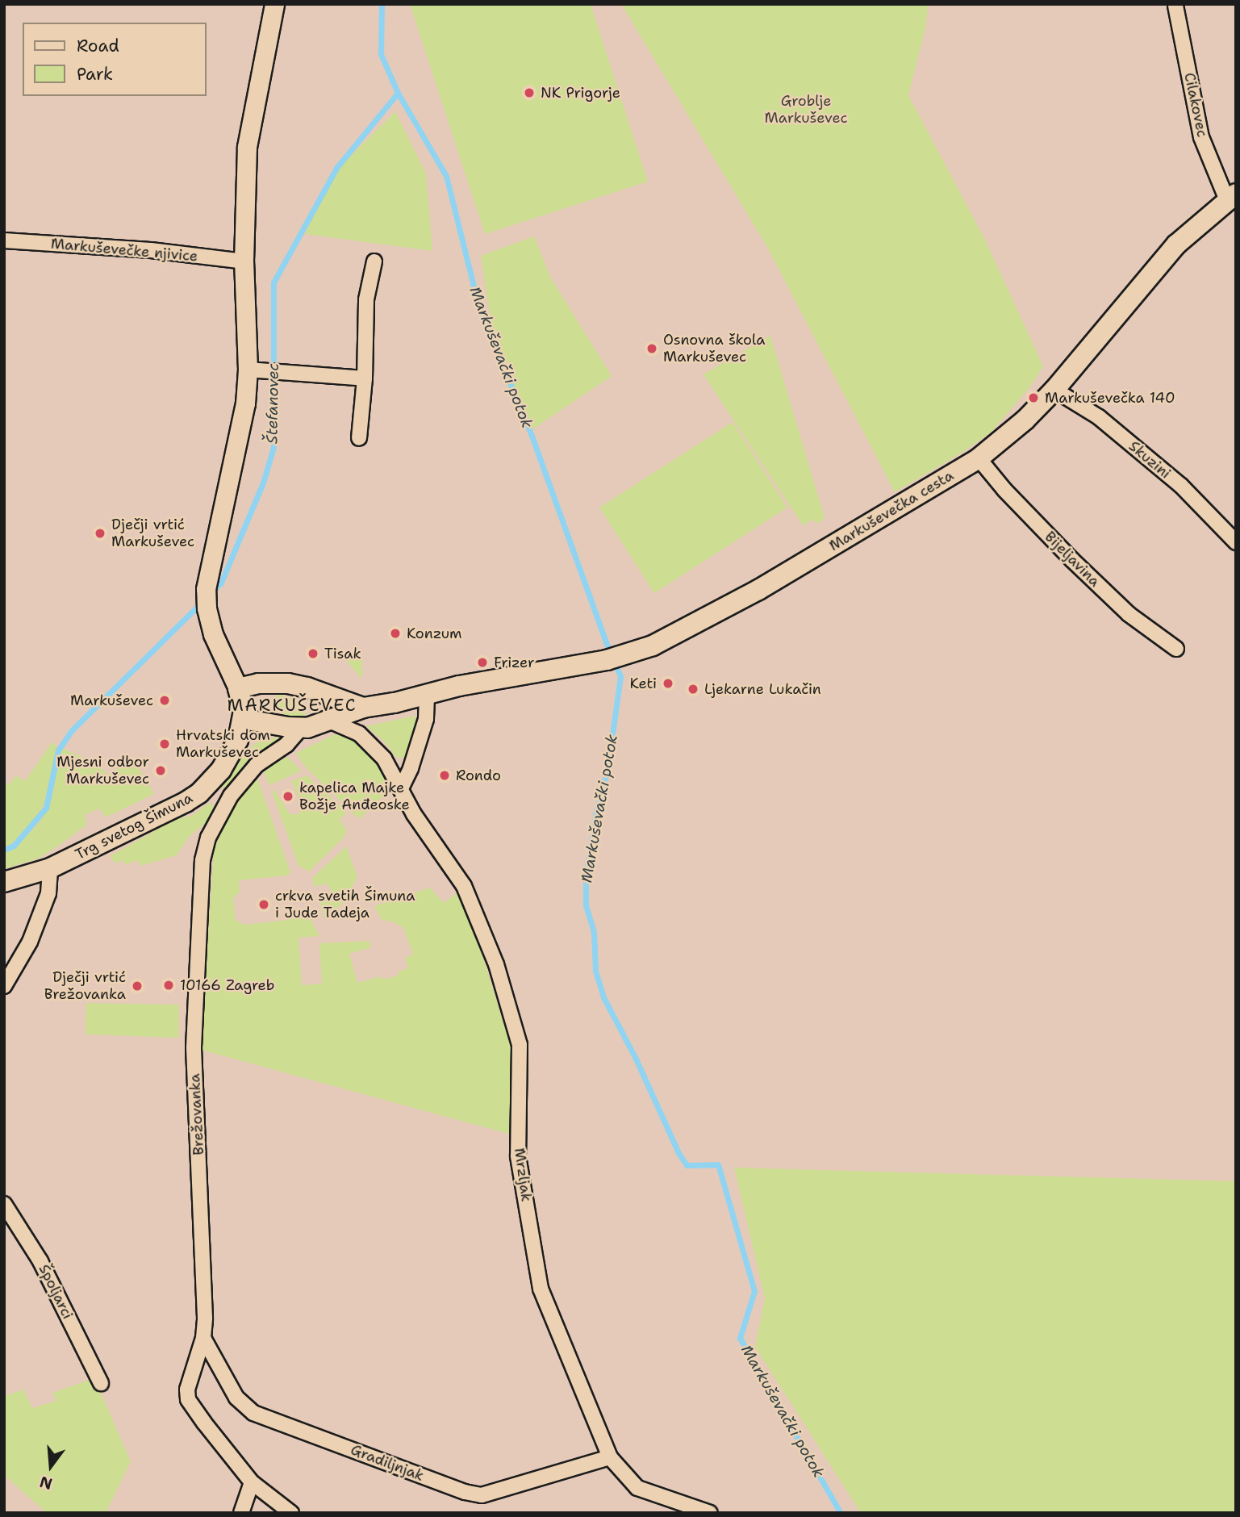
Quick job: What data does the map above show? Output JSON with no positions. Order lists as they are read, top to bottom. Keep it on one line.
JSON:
{"streets":{"main road":["Markuševečka cesta","Trg svetog Šimuna"],"street":["Cilakovec","Markuševečke njivice","Skuzini","Bijeljavina","Brežovanka","Mrzljak","Špoljarci","Gradiljnjak"]},"crossings":[["Cilakovec","Markuševečka cesta"],["Skuzini","Markuševečka cesta"],["Markuševečka cesta","Bijeljavina"],["Brežovanka","Mrzljak"],["Brežovanka","Gradiljnjak"],["Mrzljak","Gradiljnjak"]],"districts":["MARKUŠEVEC"],"water":["Markuševački potok","Štefanovec"],"parks":["Groblje Markuševec"],"places":["NK Prigorje","Osnovna škola Markuševec","Markuševečka 140","Dječji vrtić Markuševec","Konzum","Tisak","Frizer","Keti","Ljekarne Lukačin","Markuševec","Hrvatski dom Markuševec","Mjesni odbor Markuševec","Rondo","kapelica Majke Božje Anđeoske","crkva svetih Šimuna i Jude Tadeja","10166 Zagreb","Dječji vrtić Brežovanka"],"legend":["Road","Park"],"north":"bottom"}
